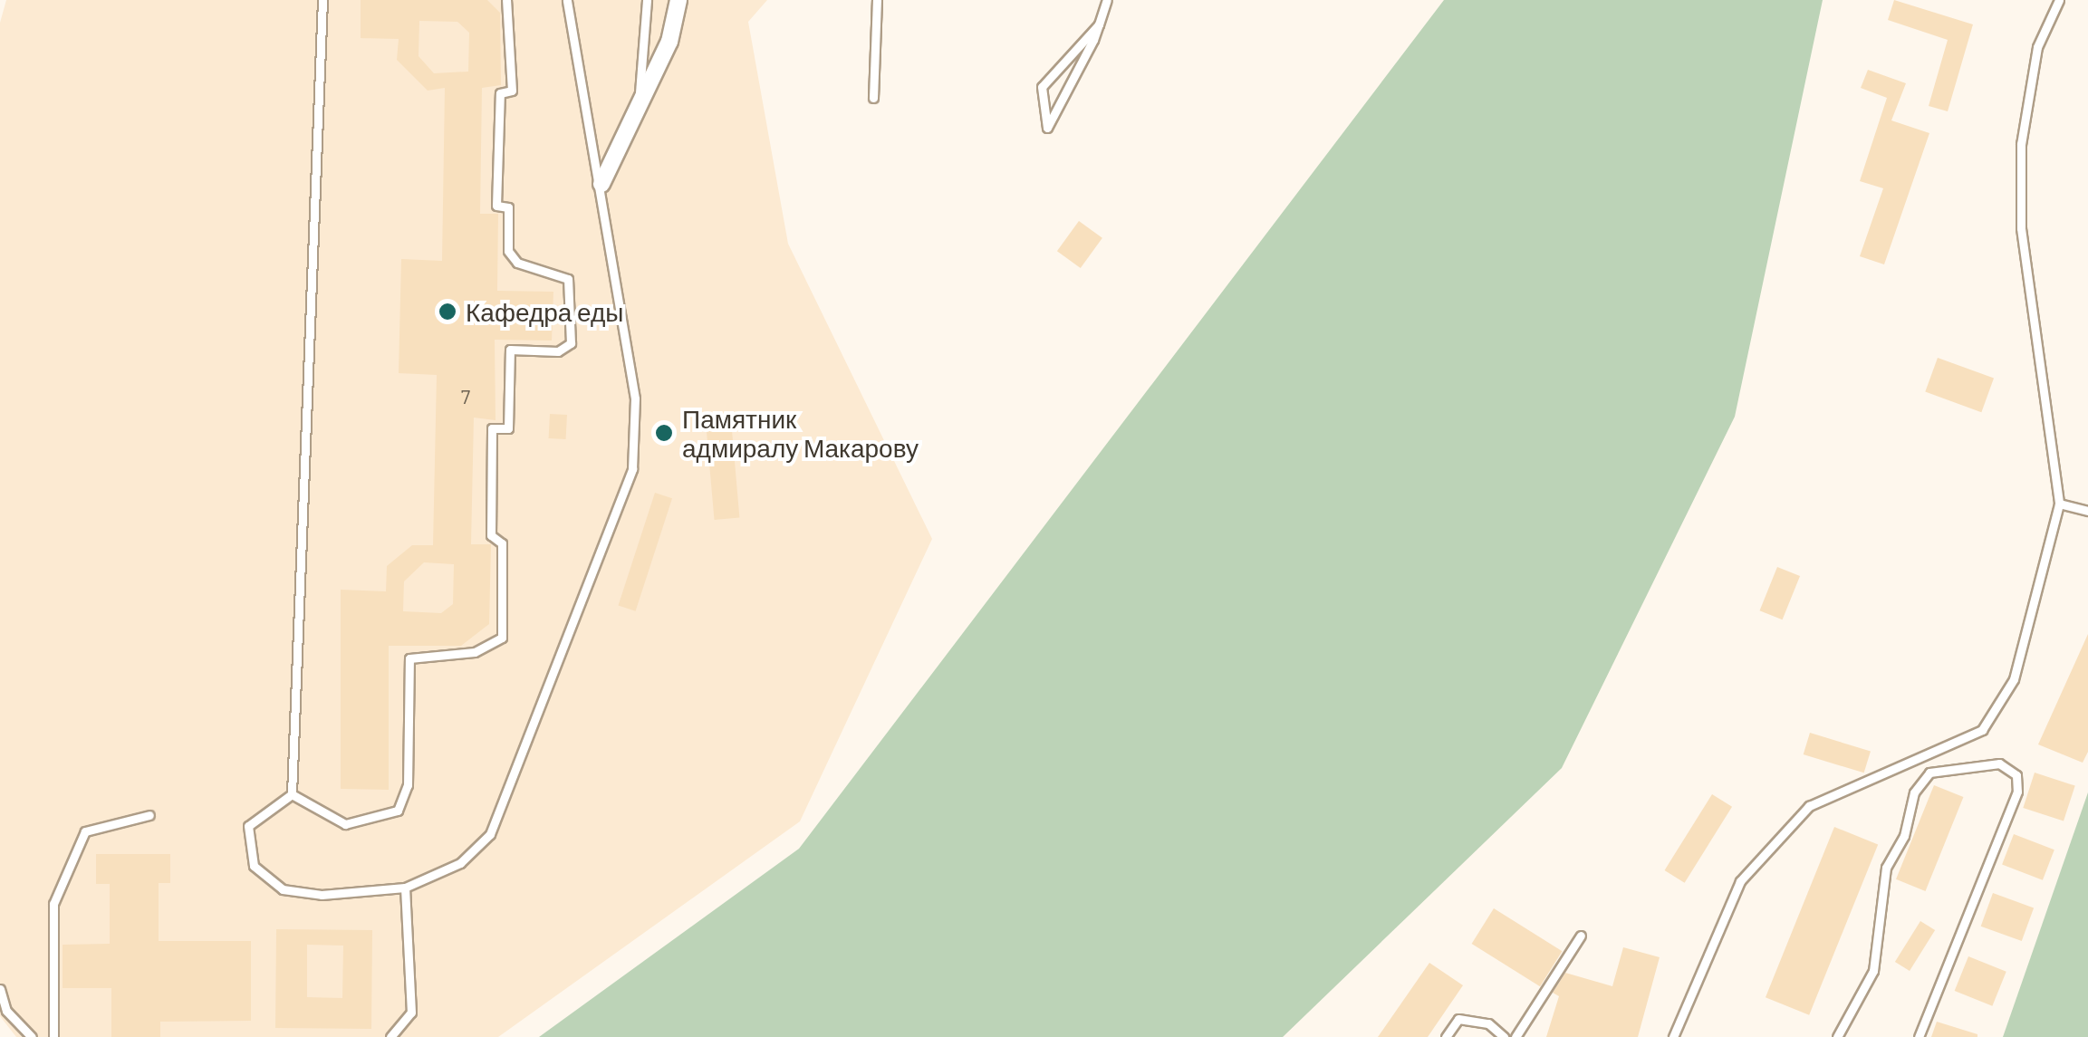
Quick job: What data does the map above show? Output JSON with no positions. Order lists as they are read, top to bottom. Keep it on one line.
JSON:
{"places":["Кафедра еды","Памятник адмиралу Макарову"],"house_numbers":["7"]}
